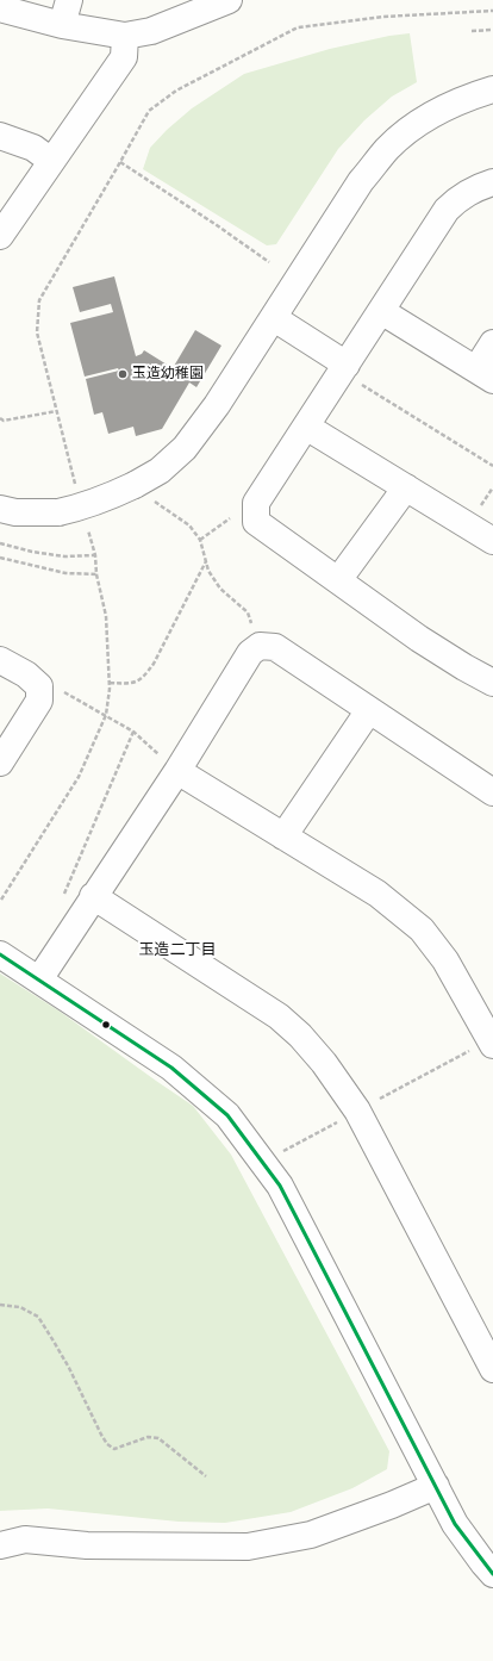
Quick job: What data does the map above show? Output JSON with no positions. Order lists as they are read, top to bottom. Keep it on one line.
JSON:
{"districts":["玉造二丁目"],"places":["玉造幼稚園"]}
